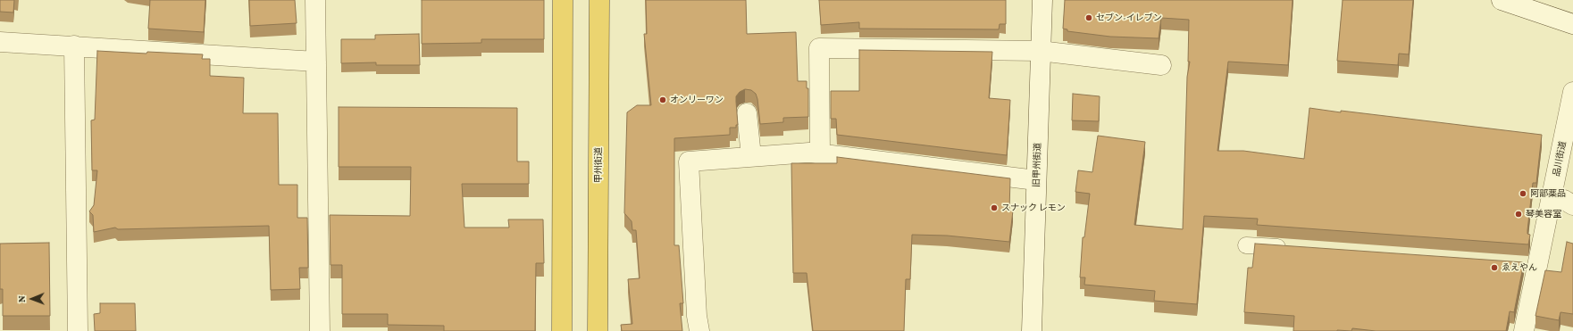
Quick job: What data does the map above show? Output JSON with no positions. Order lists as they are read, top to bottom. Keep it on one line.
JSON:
{"streets":{"highway":["甲州街道"],"street":["品川街道","旧甲州街道"]},"places":["セブン-イレブン","オンリーワン","阿部薬品","スナック レモン","琴美容室","ゑえやん"],"north":"left"}
